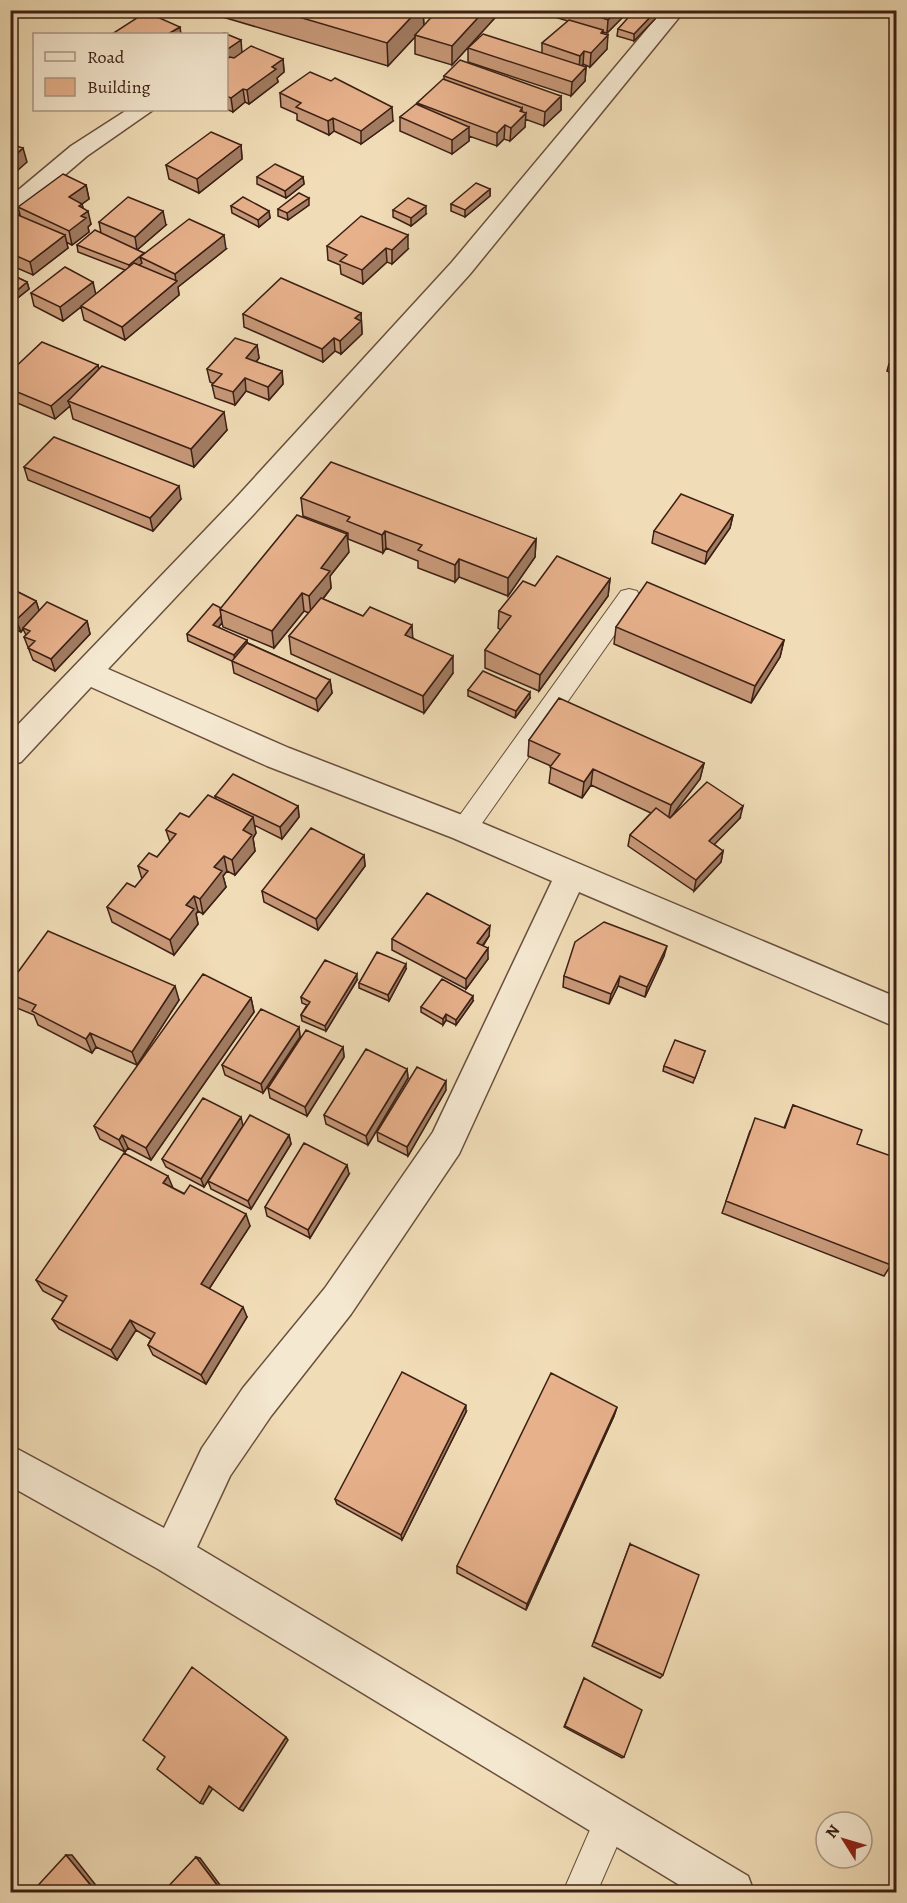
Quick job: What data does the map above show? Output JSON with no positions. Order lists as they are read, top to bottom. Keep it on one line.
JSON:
{"legend":["Road","Building"],"north":"top left"}
